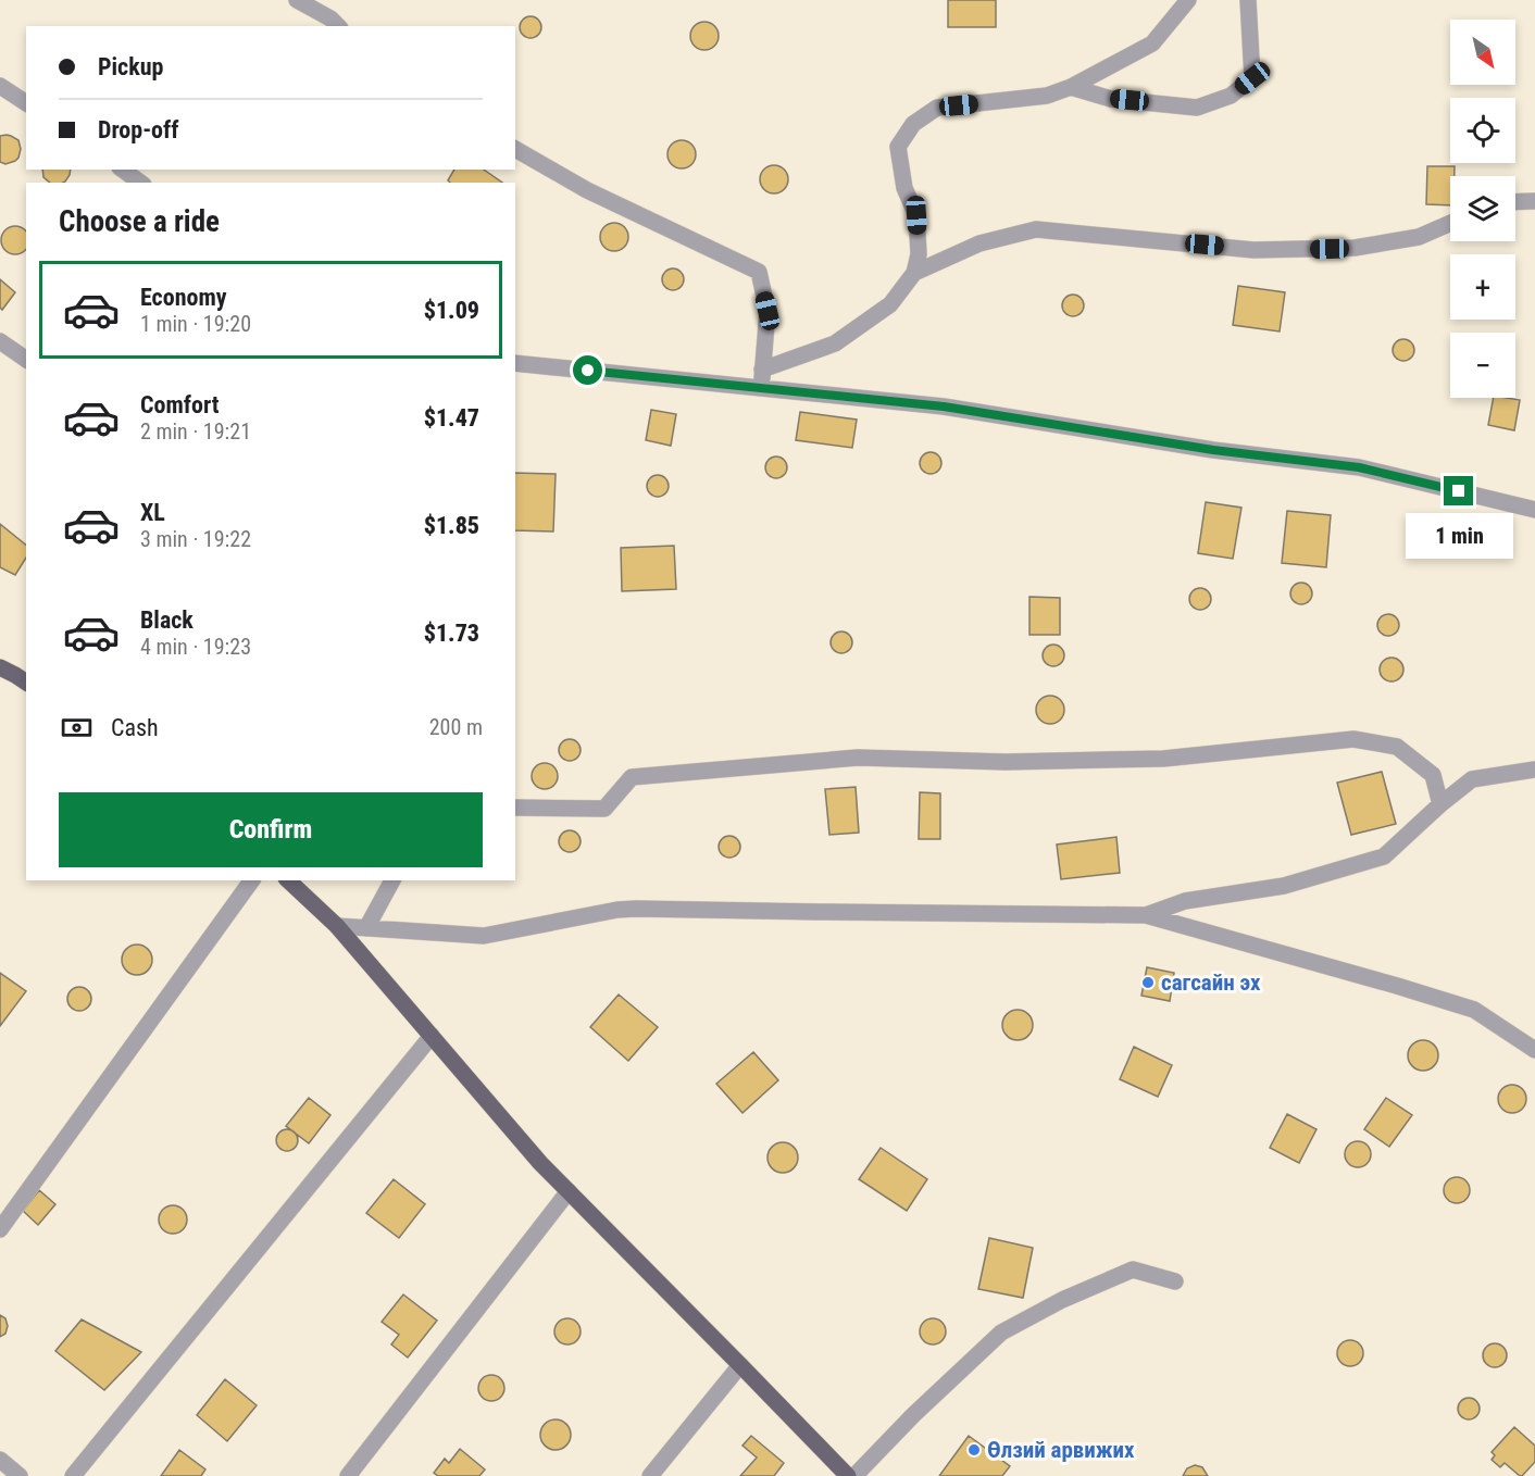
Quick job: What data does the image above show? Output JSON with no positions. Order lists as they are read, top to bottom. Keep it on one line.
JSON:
{"places":["сагсайн эх","Өлзий арвижих"],"north":"bottom right","page":{"map_buttons":["+","−"],"banner":["Pickup","Drop-off"],"heading":"Choose a ride","list":[{"name":"Economy","note":"1 min · 19:20","value":"$1.09"},{"name":"Comfort","note":"2 min · 19:21","value":"$1.47"},{"name":"XL","note":"3 min · 19:22","value":"$1.85"},{"name":"Black","note":"4 min · 19:23","value":"$1.73"}],"bubble":"1 min","pay":["Cash","200 m"],"buttons":"Confirm"}}
